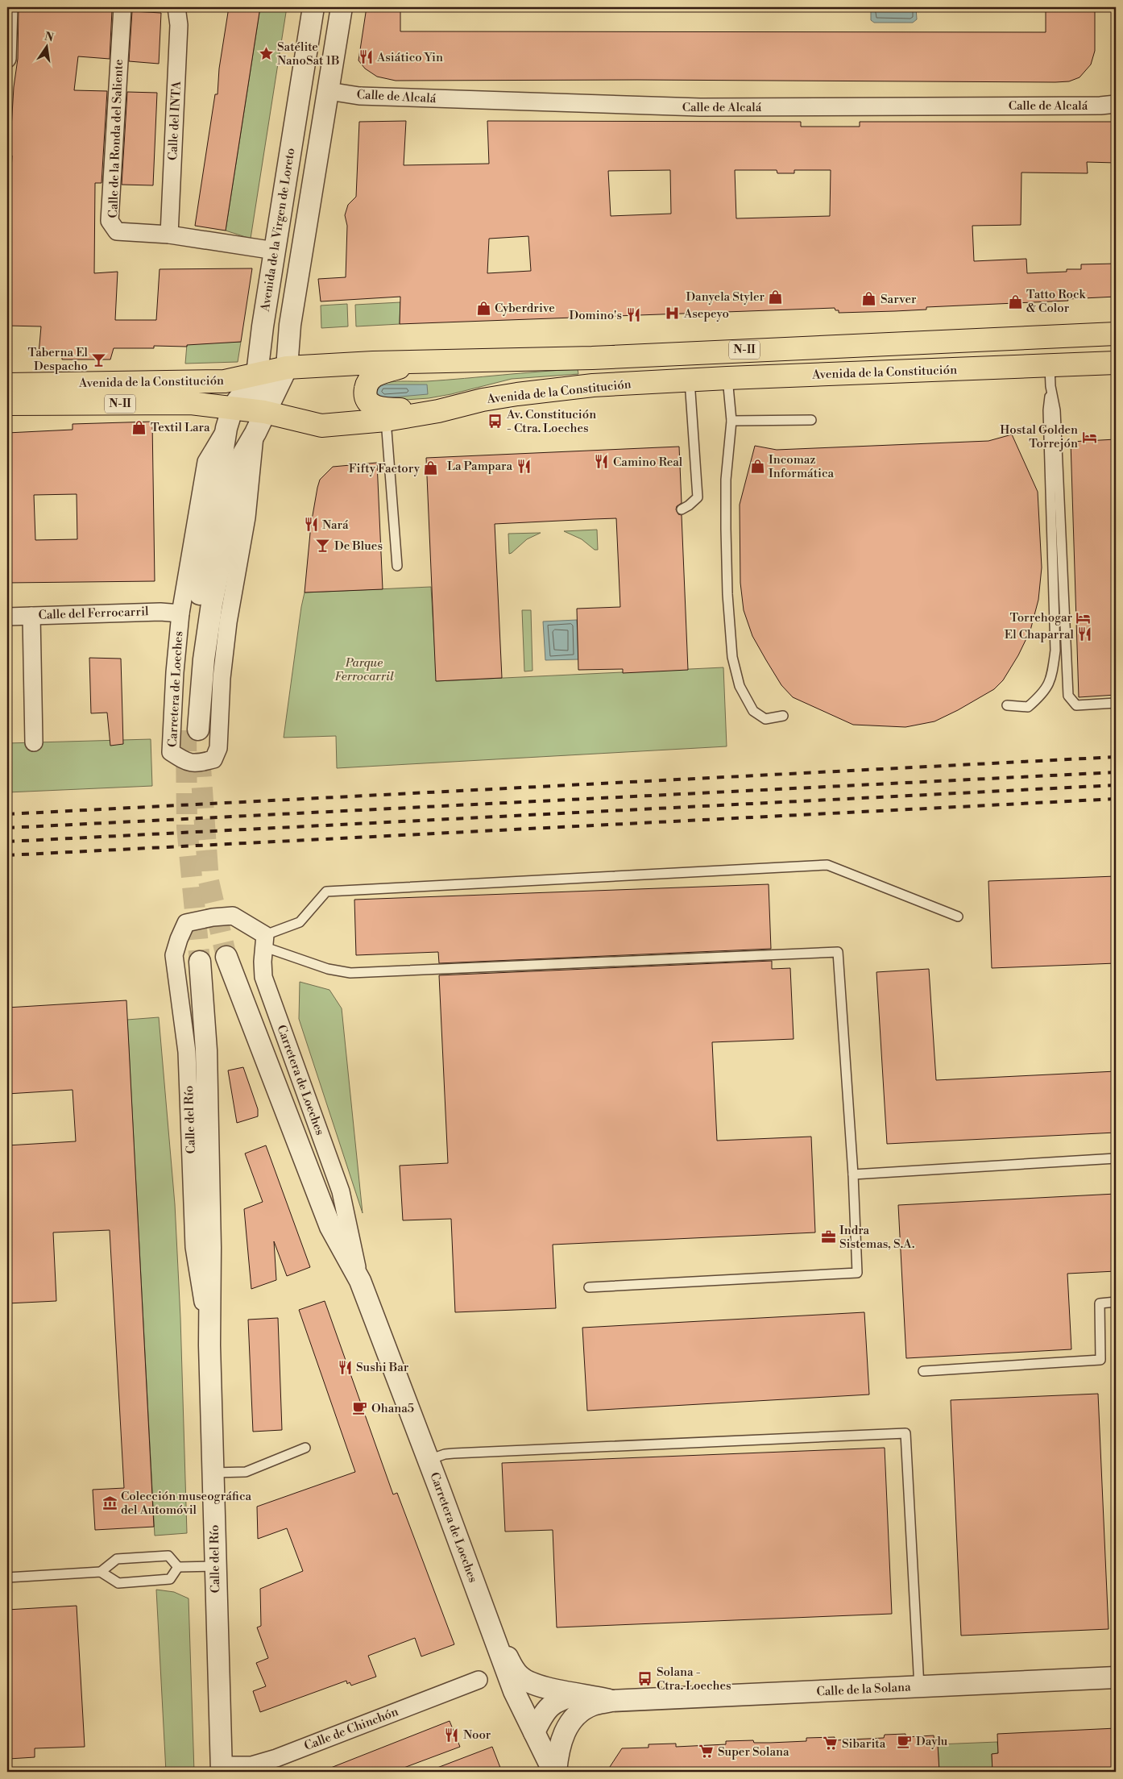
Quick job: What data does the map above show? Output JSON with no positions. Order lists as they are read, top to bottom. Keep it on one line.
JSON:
{"streets":{"main road":["N-II","Avenida de la Constitución"],"street":["Calle de Alcalá","Calle del INTA","Calle de la Ronda del Saliente","Avenida de la Virgen de Loreto","Calle del Ferrocarril","Carretera de Loeches","Calle del Río","Calle de la Solana","Calle de Chinchón"]},"crossings":[["Calle del INTA","Calle de la Ronda del Saliente"],["Calle de la Ronda del Saliente","Avenida de la Virgen de Loreto"],["Avenida de la Virgen de Loreto","Avenida de la Constitución"],["Avenida de la Virgen de Loreto","Carretera de Loeches"],["N-II","Avenida de la Constitución"],["Avenida de la Constitución","Carretera de Loeches"],["Calle del Ferrocarril","Carretera de Loeches"],["Carretera de Loeches","Calle del Río"],["Calle del Río","Calle de Chinchón"]],"parks":["Parque Ferrocarril"],"places":{"place":["Satélite NanoSat 1B"],"restaurant":["Asiático Yin","Domino's","Camino Real","La Pampara","Nará","El Chaparral","Sushi Bar","Noor"],"shop":["Danyela Styler","Sarver","Tatto Rock & Color","Cyberdrive","Textil Lara","Incomaz Informática","Fifty Factory"],"hospital":["Asepeyo"],"bar":["Taberna El Despacho","De Blues"],"bus stop":["Av. Constitución - Ctra. Loeches","Solana - Ctra. Loeches"],"hotel":["Hostal Golden Torrejón","Torrehogar"],"office":["Indra Sistemas, S.A."],"cafe":["Ohana5","Daylu"],"museum":["Colección museográfica del Automóvil"],"supermarket":["Sibarita","Super Solana"]},"north":"top"}
